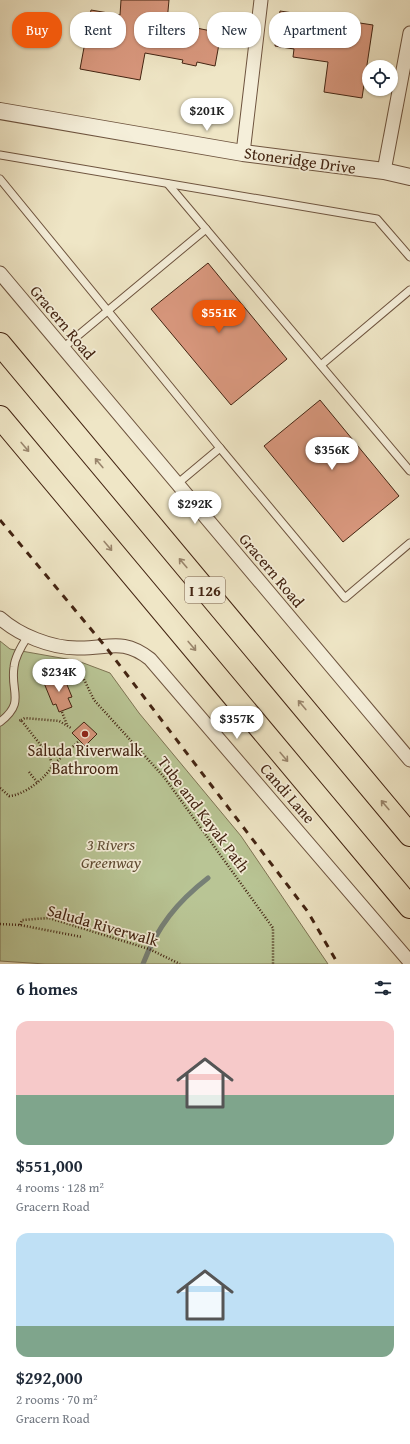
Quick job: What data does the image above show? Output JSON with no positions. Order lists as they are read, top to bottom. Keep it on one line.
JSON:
{"streets":{"highway":["I 126"],"street":["Stoneridge Drive","Gracern Road","Candi Lane"],"path":["Tube and Kayak Path","Saluda Riverwalk"]},"crossings":[["Candi Lane","Tube and Kayak Path"]],"parks":["3 Rivers Greenway"],"places":["Saluda Riverwalk Bathroom"],"page":{"chip":["Buy","Rent","Filters","New","Apartment"],"price":["$201K","$551K","$356K","$292K","$234K","$357K"],"heading":"6 homes","list":[{"name":"$551,000","note":"4 rooms · 128 m² · Gracern Road"},{"name":"$292,000","note":"2 rooms · 70 m² · Gracern Road"}]}}
